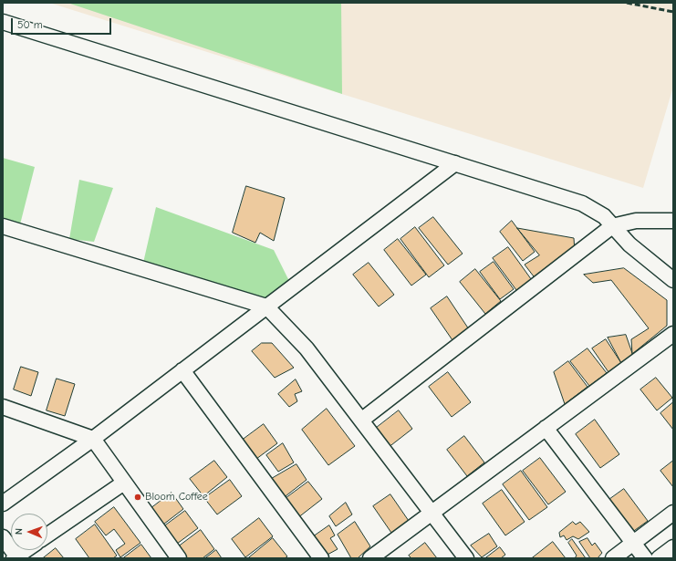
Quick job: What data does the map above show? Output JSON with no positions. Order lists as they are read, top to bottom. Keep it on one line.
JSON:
{"places":["Bloom Coffee"],"scale_bar":"50 m","north":"left"}
